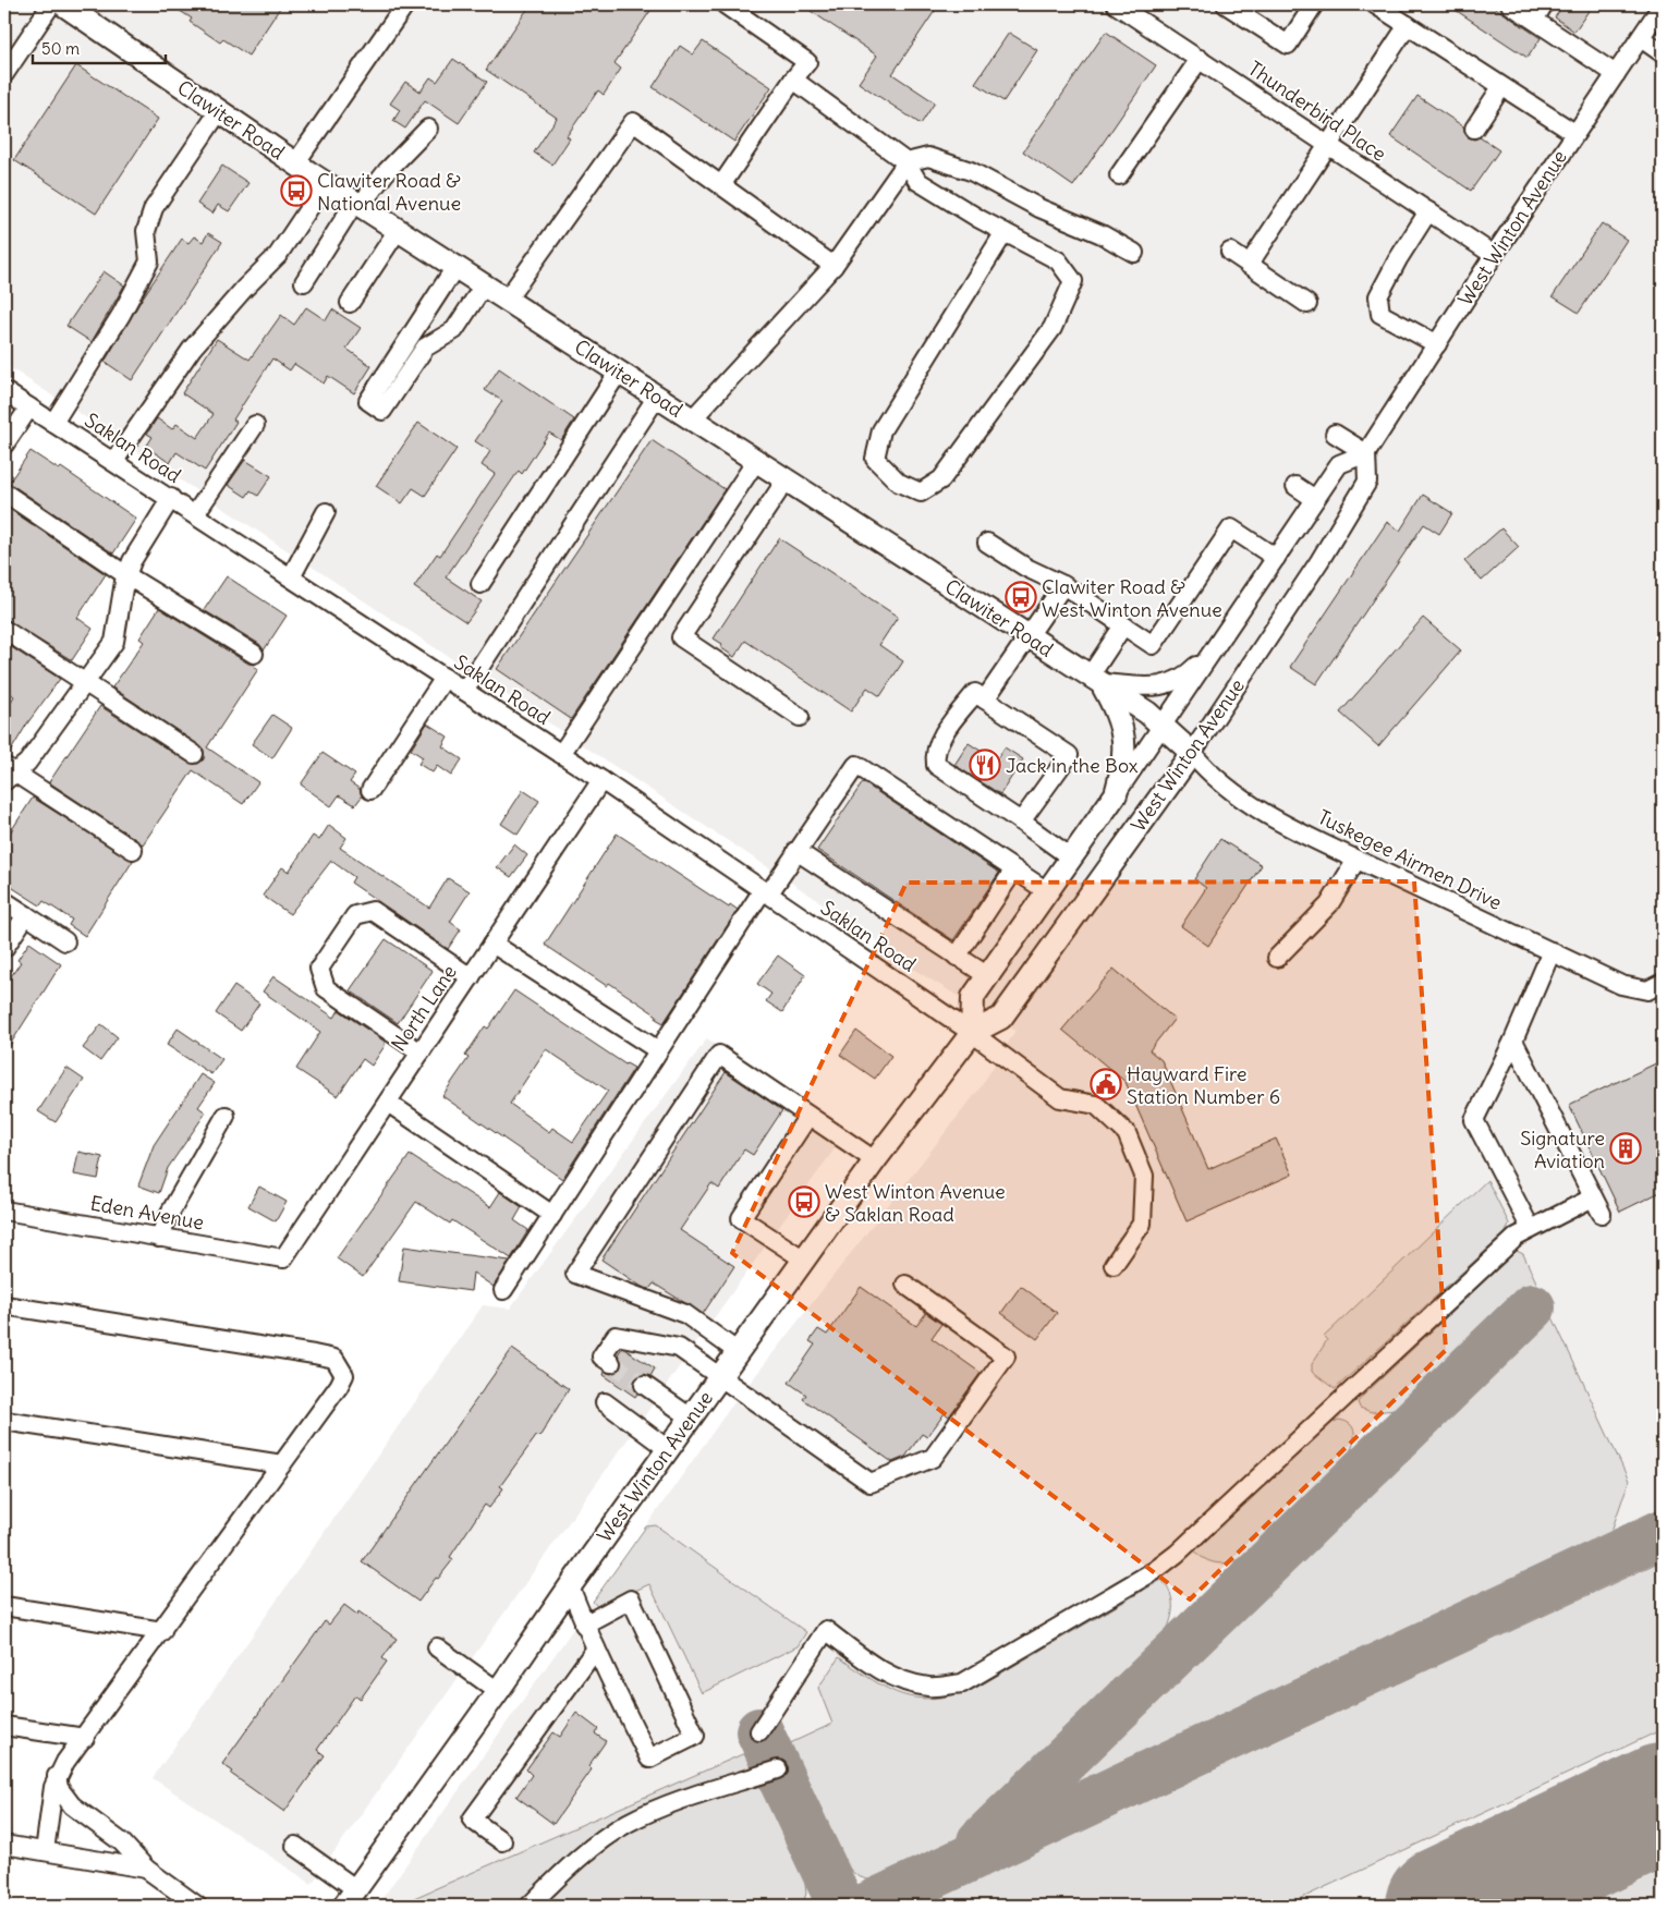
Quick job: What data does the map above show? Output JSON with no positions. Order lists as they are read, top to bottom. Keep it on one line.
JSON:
{"streets":{"main road":["Clawiter Road","West Winton Avenue"],"street":["Thunderbird Place","Saklan Road","Tuskegee Airmen Drive","North Lane","Eden Avenue"]},"crossings":[["Thunderbird Place","West Winton Avenue"],["Clawiter Road","West Winton Avenue"],["Clawiter Road","Tuskegee Airmen Drive"],["West Winton Avenue","Saklan Road"],["West Winton Avenue","Tuskegee Airmen Drive"],["Saklan Road","North Lane"],["North Lane","Eden Avenue"]],"places":{"bus stop":["Clawiter Road & National Avenue","Clawiter Road & West Winton Avenue","West Winton Avenue & Saklan Road"],"restaurant":["Jack in the Box"],"public building":["Hayward Fire Station Number 6"],"building":["Signature Aviation"]},"scale_bar":"50 m"}
